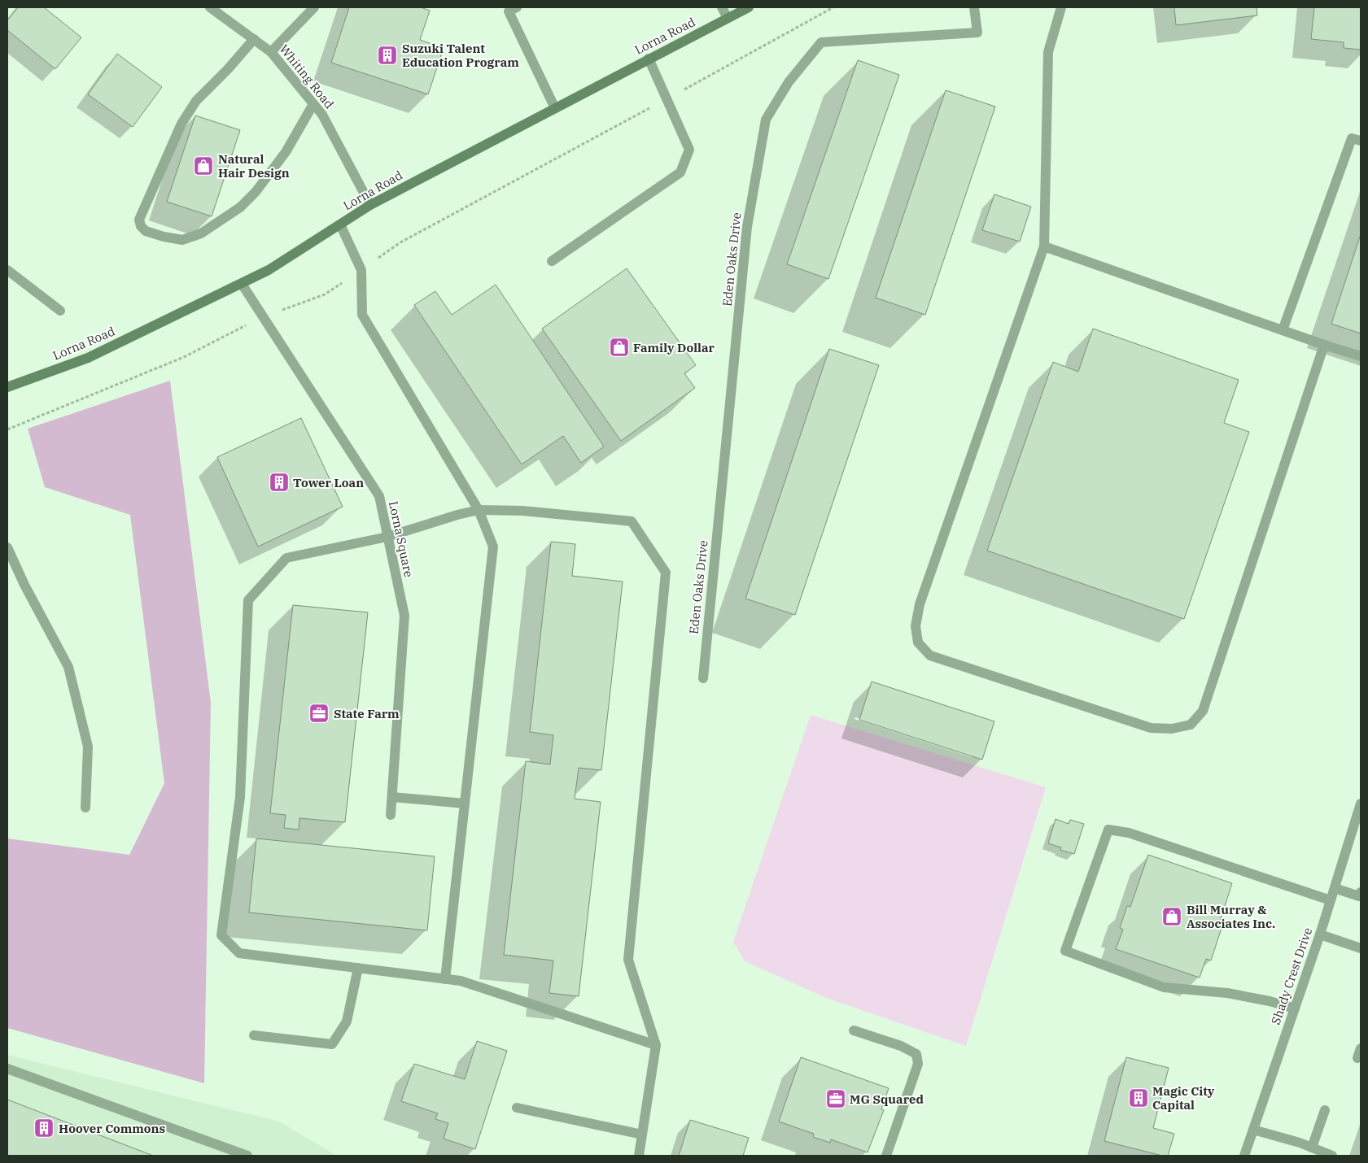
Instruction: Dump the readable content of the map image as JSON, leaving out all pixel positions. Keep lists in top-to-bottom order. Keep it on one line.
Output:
{"streets":{"street":["Lorna Road","Whiting Road","Eden Oaks Drive","Lorna Square","Shady Crest Drive"]},"crossings":[["Lorna Road","Whiting Road"],["Lorna Road","Lorna Square"]],"places":{"building":["Suzuki Talent Education Program","Tower Loan","Magic City Capital","Hoover Commons"],"shop":["Natural Hair Design","Family Dollar","Bill Murray & Associates Inc."],"office":["State Farm","MG Squared"]}}
